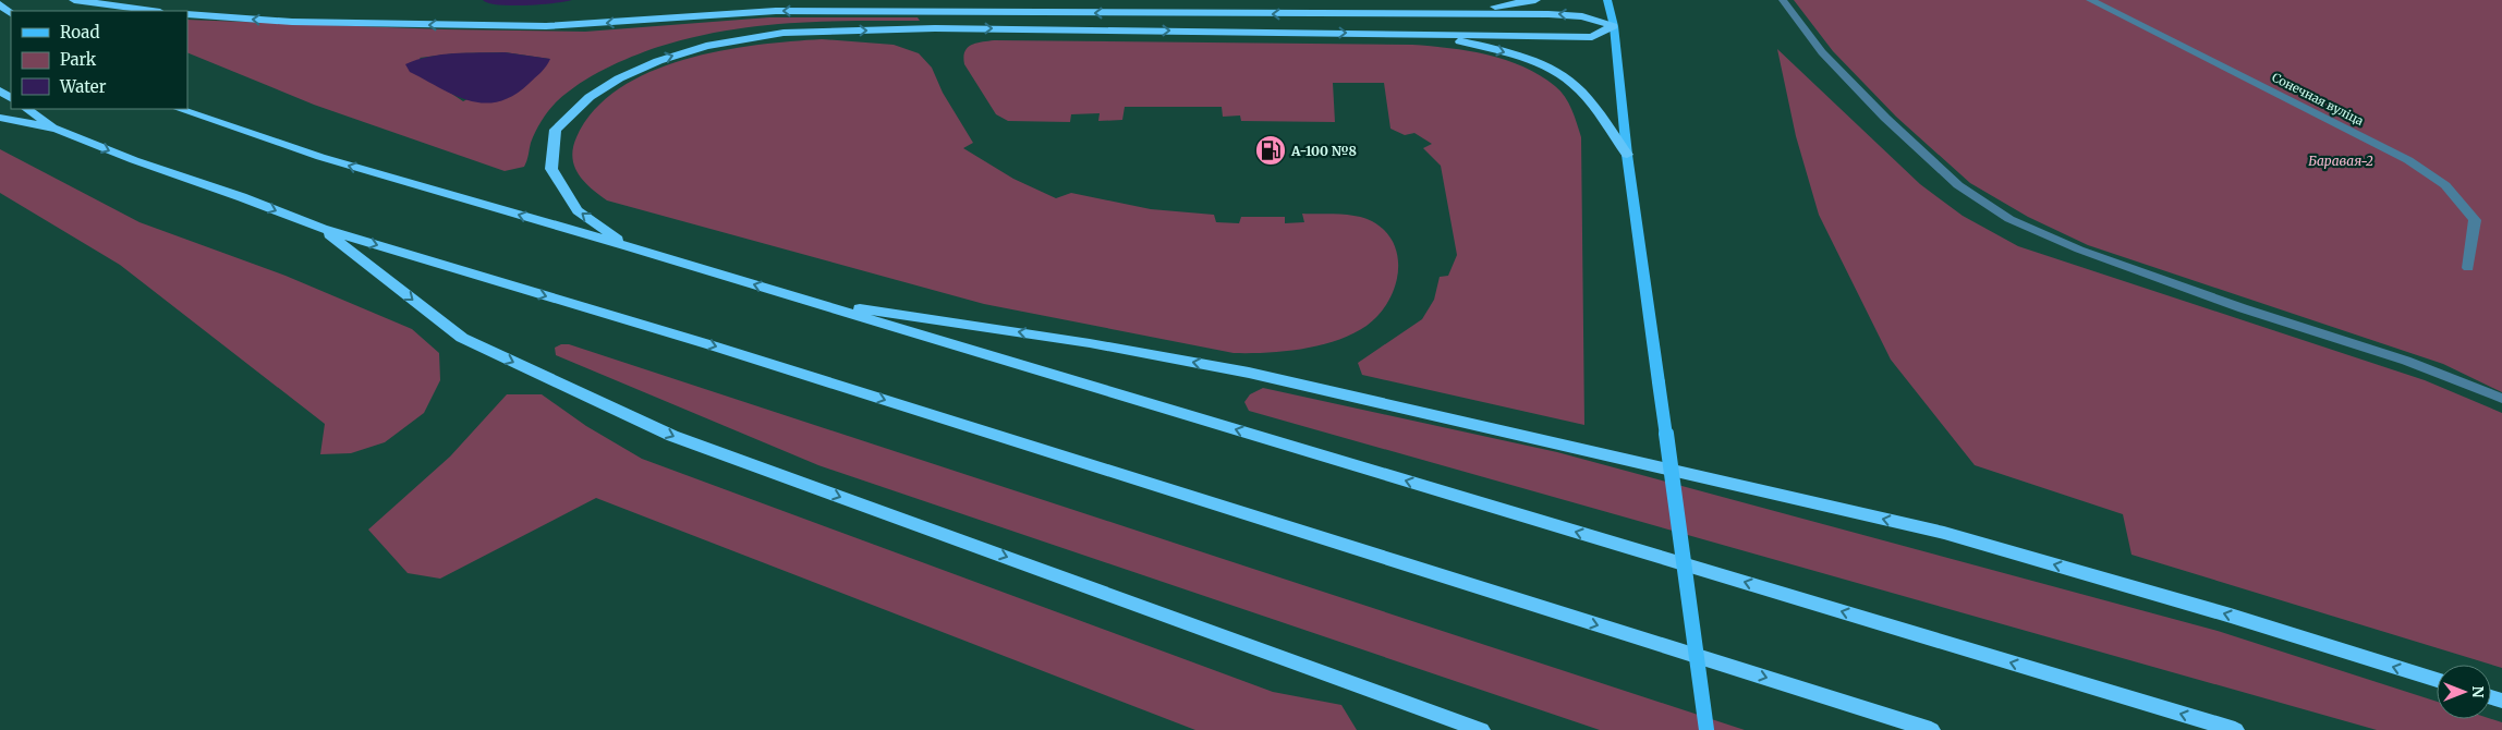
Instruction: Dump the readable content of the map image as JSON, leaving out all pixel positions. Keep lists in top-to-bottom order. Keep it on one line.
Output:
{"streets":{"street":["Сонечная вуліца"]},"parks":["Баравая-2"],"places":{"fuel station":["А-100 №8"]},"legend":["Road","Park","Water"],"north":"right"}
